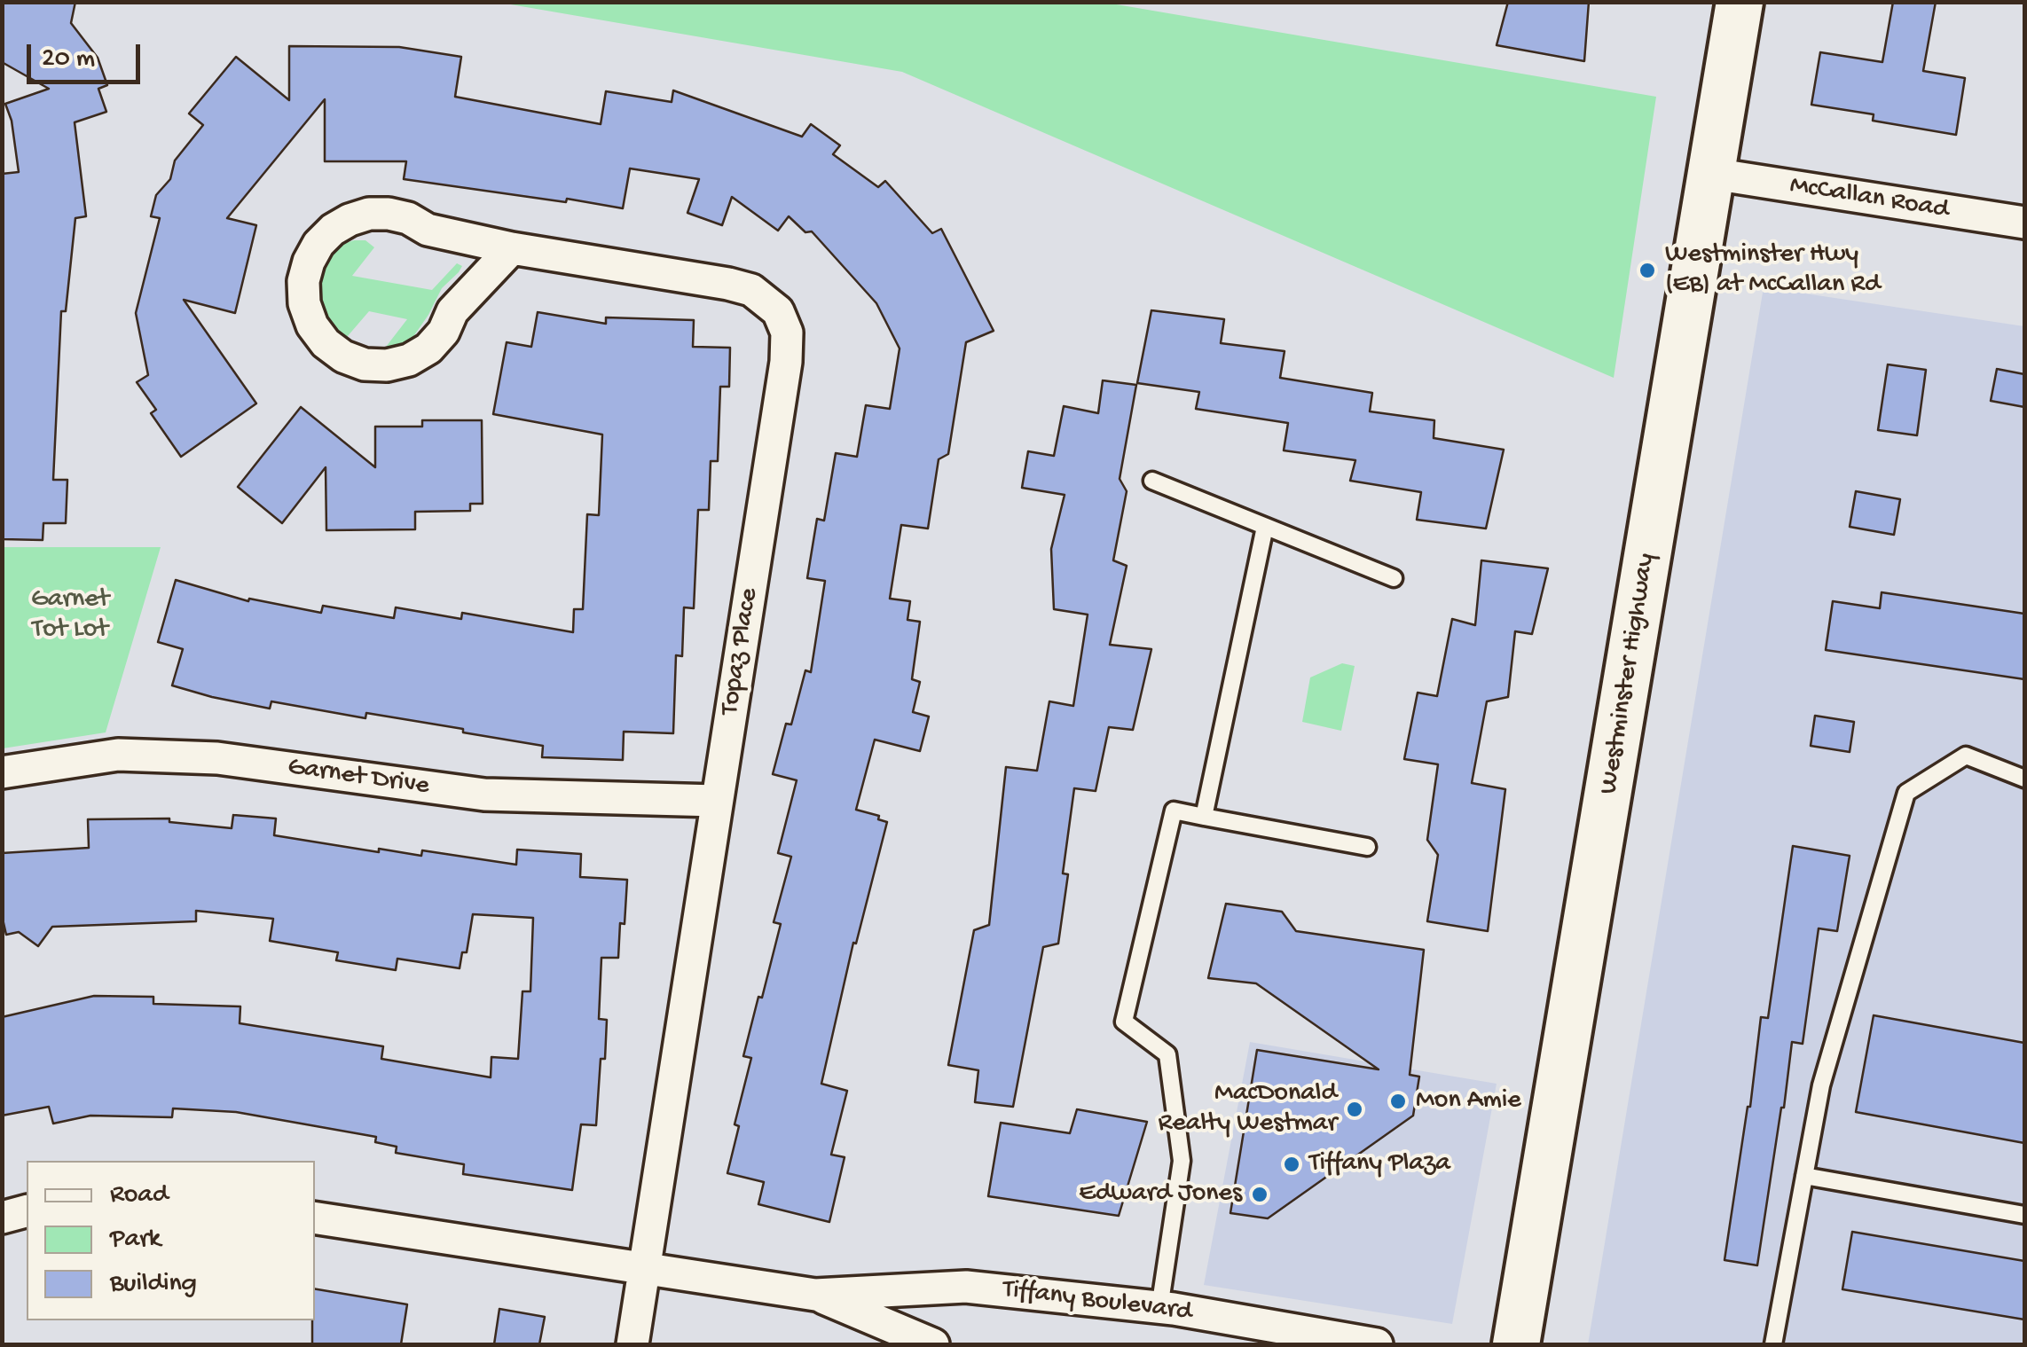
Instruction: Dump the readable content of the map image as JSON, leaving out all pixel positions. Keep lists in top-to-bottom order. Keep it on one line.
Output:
{"streets":{"main road":["Westminster Highway"],"street":["McCallan Road","Topaz Place","Garnet Drive","Tiffany Boulevard"]},"crossings":[["McCallan Road","Westminster Highway"],["Topaz Place","Garnet Drive"],["Topaz Place","Tiffany Boulevard"]],"parks":["Garnet Tot Lot"],"places":["Westminster Hwy (EB) at McCallan Rd","Mon Amie","MacDonald Realty Westmar","Tiffany Plaza","Edward Jones"],"legend":["Road","Park","Building"],"scale_bar":"20 m"}
